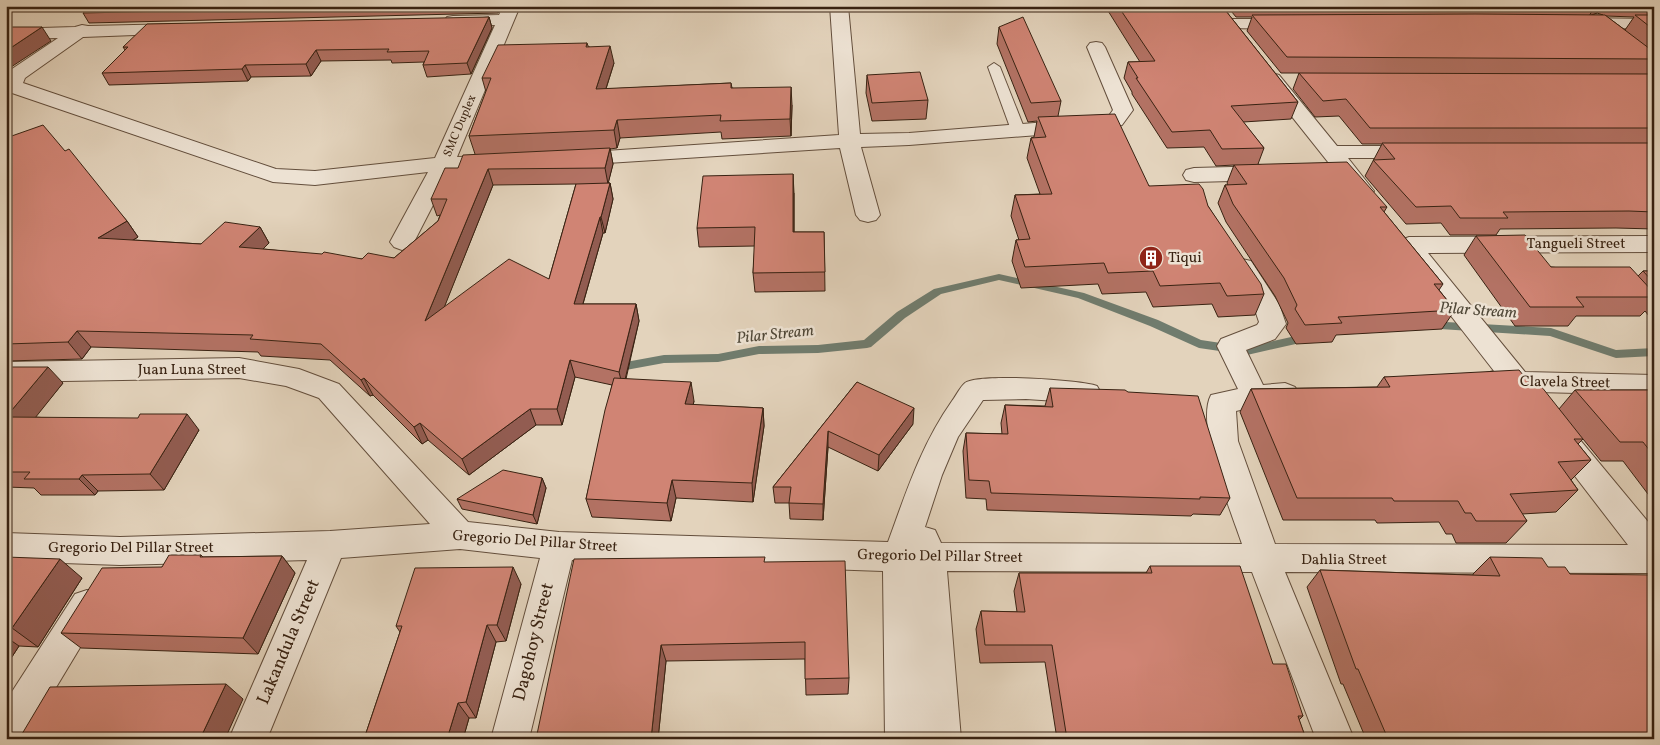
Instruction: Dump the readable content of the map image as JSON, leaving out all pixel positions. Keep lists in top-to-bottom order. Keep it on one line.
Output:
{"streets":{"street":["SMC Duplex","Tangueli Street","Juan Luna Street","Clavela Street","Gregorio Del Pillar Street","Dahlia Street","Lakandula Street","Dagohoy Street"]},"crossings":[["Tangueli Street","Clavela Street"],["Juan Luna Street","Gregorio Del Pillar Street"],["Gregorio Del Pillar Street","Dahlia Street"],["Gregorio Del Pillar Street","Lakandula Street"],["Gregorio Del Pillar Street","Dagohoy Street"]],"water":["Pilar Stream"],"places":{"building":["Tiqui"]}}
